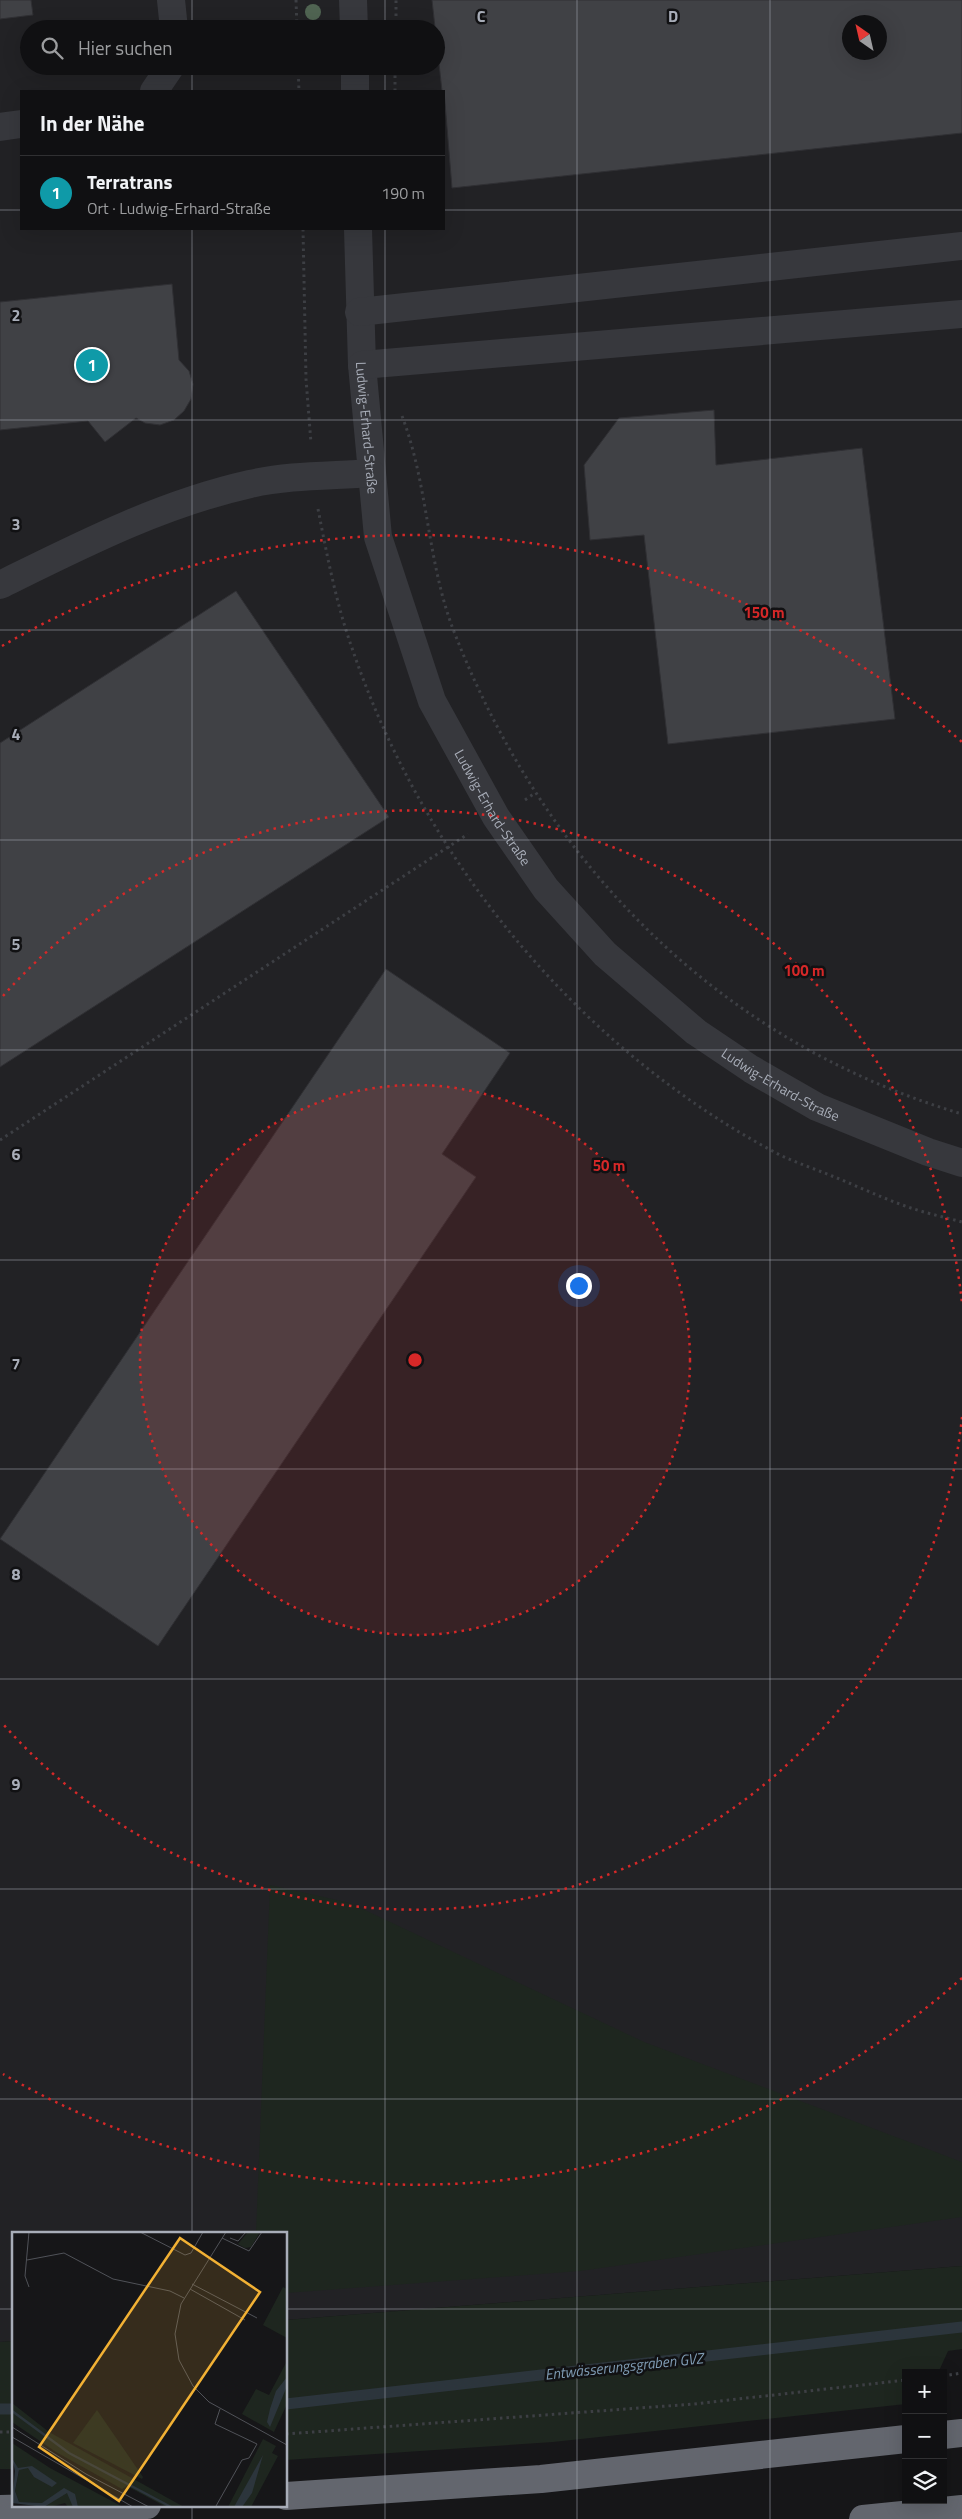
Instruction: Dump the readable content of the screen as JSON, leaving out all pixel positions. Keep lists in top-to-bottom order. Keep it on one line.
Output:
{"streets":{"street":["Ludwig-Erhard-Straße"]},"water":["Entwässerungsgraben GVZ"],"north":"top left","page":{"search":"Hier suchen","heading":"In der Nähe","list":[{"mark":"1","name":"Terratrans","note":"Ort · Ludwig-Erhard-Straße","value":"190 m"}],"pins":"1","map_buttons":["+","−"]},"grid":{"columns":["C","D"],"rows":["2","3","4","5","6","7","8","9"]},"rings":["150 m","100 m","50 m"]}
